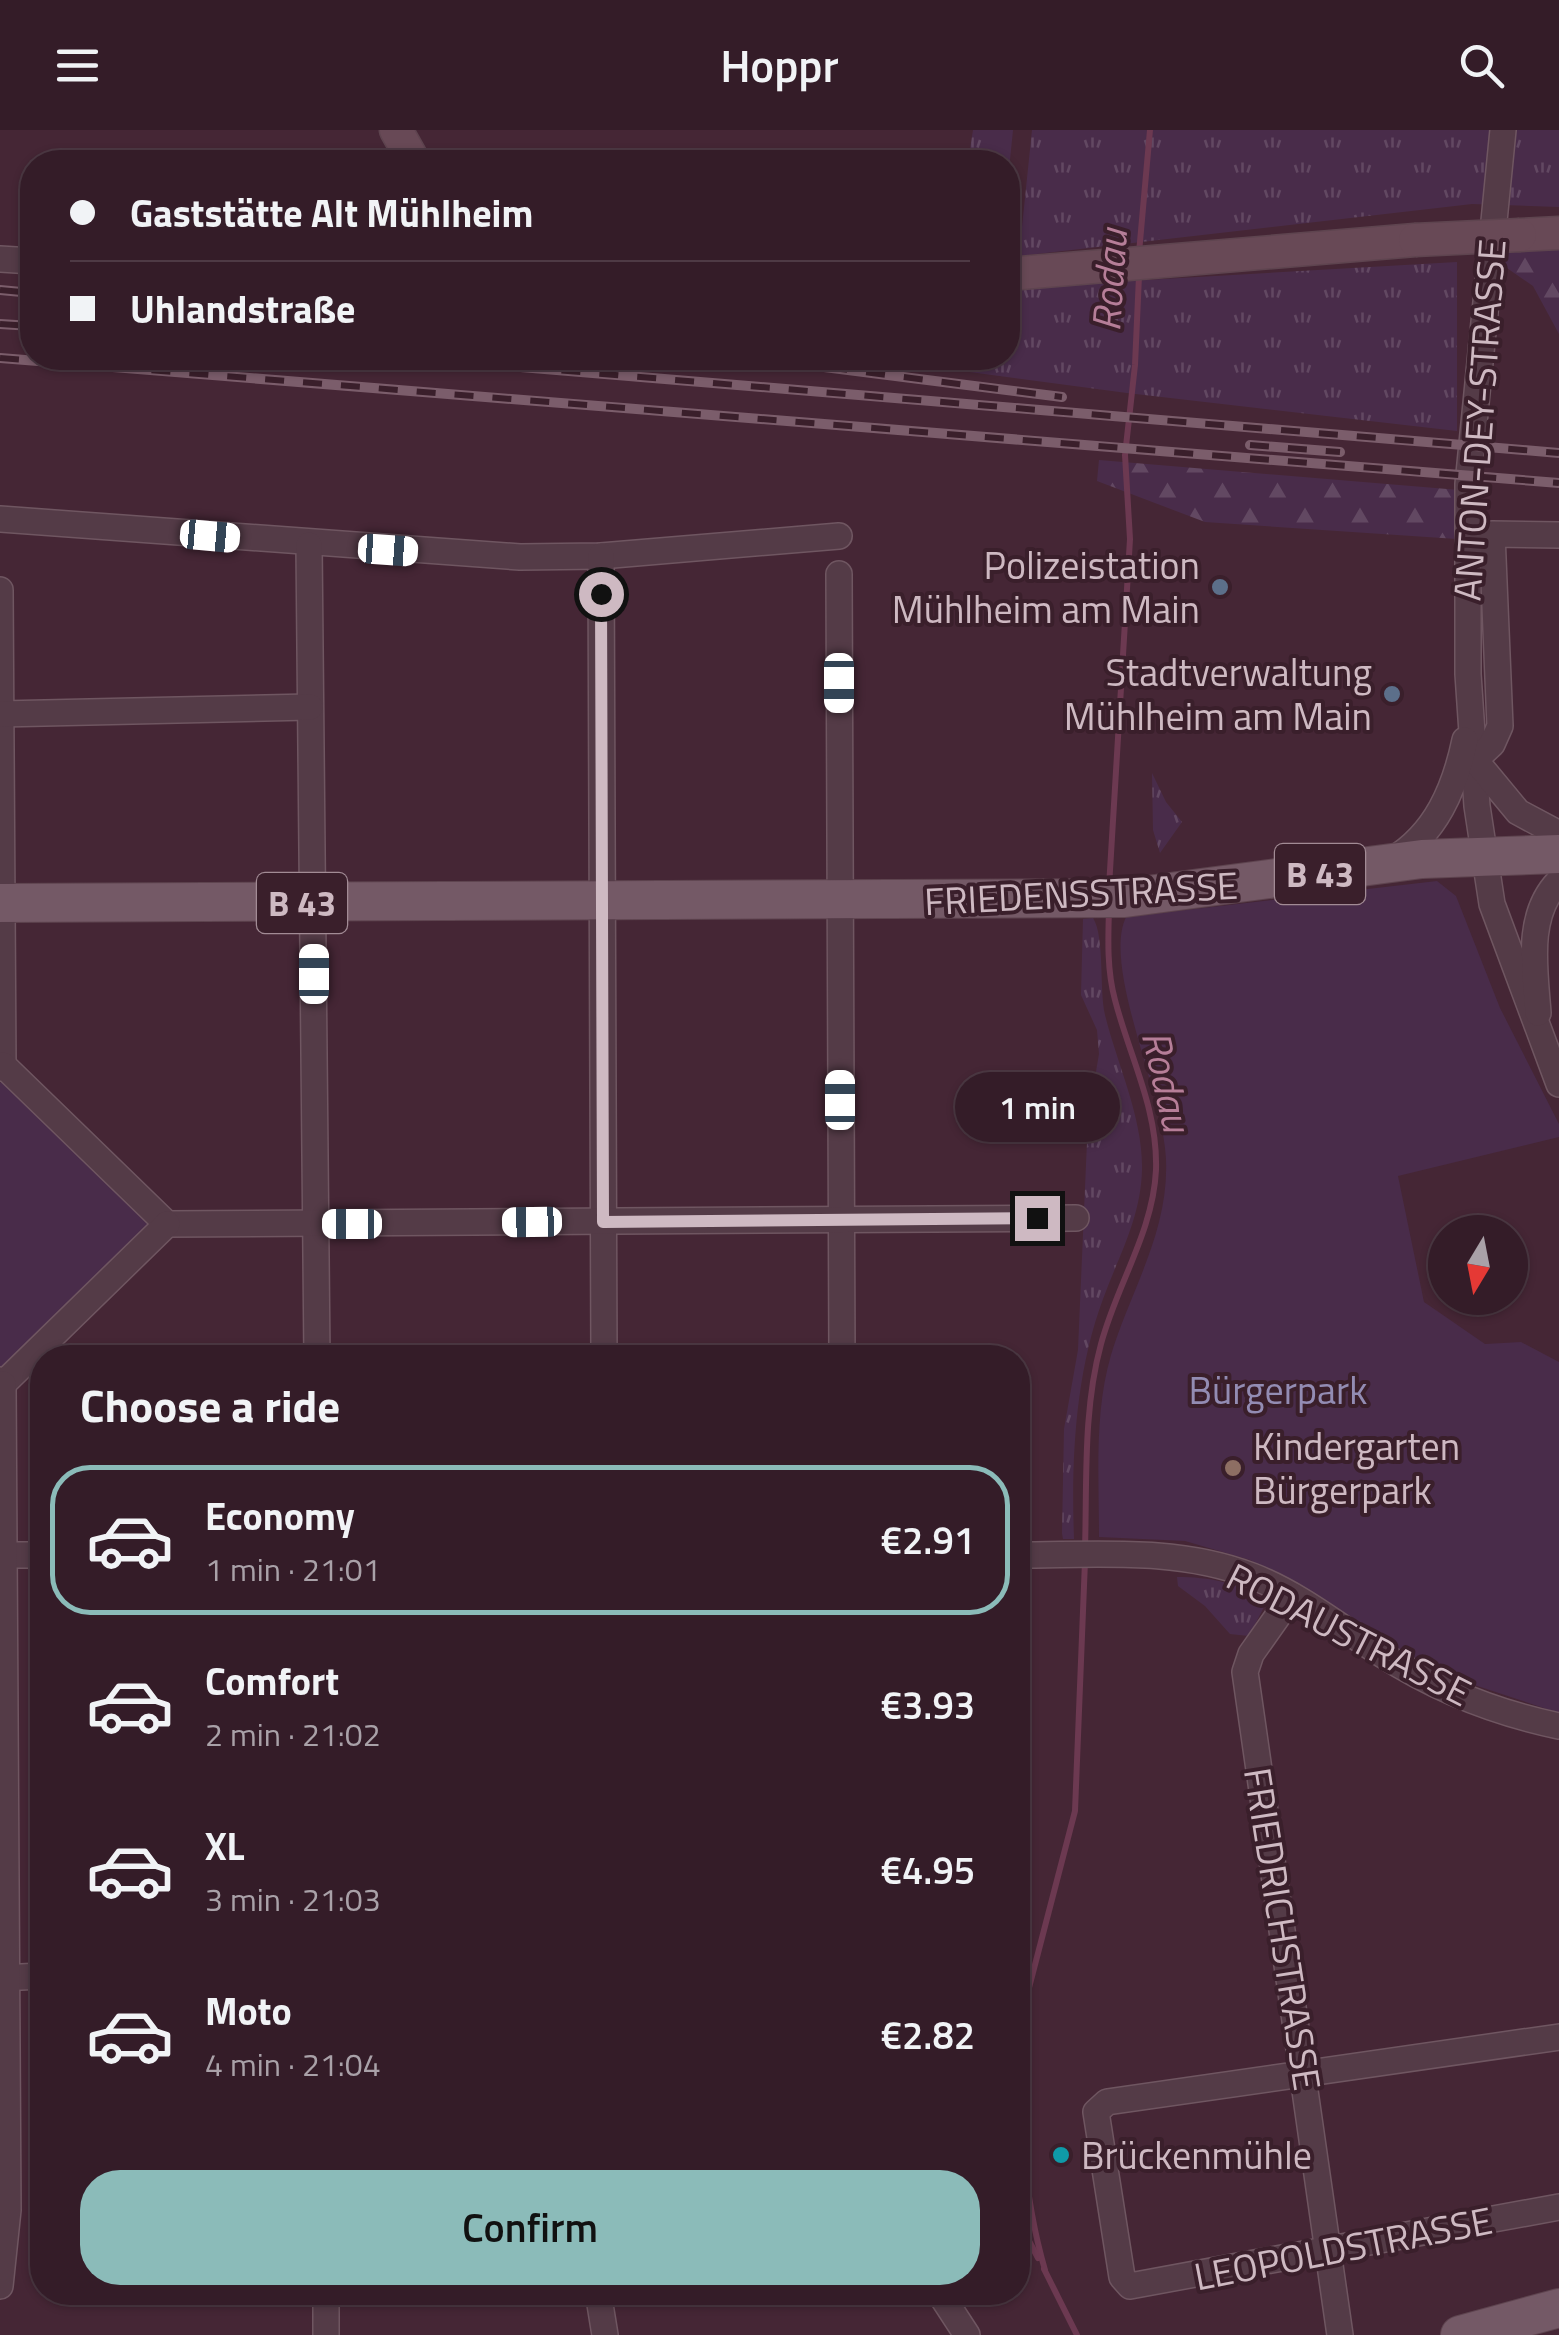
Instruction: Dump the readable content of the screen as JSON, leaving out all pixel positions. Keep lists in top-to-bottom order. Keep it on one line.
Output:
{"streets":{"main road":["B 43","FRIEDENSSTRASSE"],"street":["ANTON-DEY-STRASSE","RODAUSTRASSE","FRIEDRICHSTRASSE","LEOPOLDSTRASSE"]},"crossings":[["ANTON-DEY-STRASSE","FRIEDENSSTRASSE"],["B 43","FRIEDENSSTRASSE"],["RODAUSTRASSE","FRIEDRICHSTRASSE"],["FRIEDRICHSTRASSE","LEOPOLDSTRASSE"]],"water":["Rodau"],"parks":["Bürgerpark"],"places":["Polizeistation Mühlheim am Main","Stadtverwaltung Mühlheim am Main","Kindergarten Bürgerpark","Brückenmühle"],"north":"bottom","page":{"header":"Hoppr","banner":["Gaststätte Alt Mühlheim","Uhlandstraße"],"bubble":"1 min","heading":"Choose a ride","list":[{"name":"Economy","note":"1 min · 21:01","value":"€2.91"},{"name":"Comfort","note":"2 min · 21:02","value":"€3.93"},{"name":"XL","note":"3 min · 21:03","value":"€4.95"},{"name":"Moto","note":"4 min · 21:04","value":"€2.82"}],"buttons":"Confirm"}}
